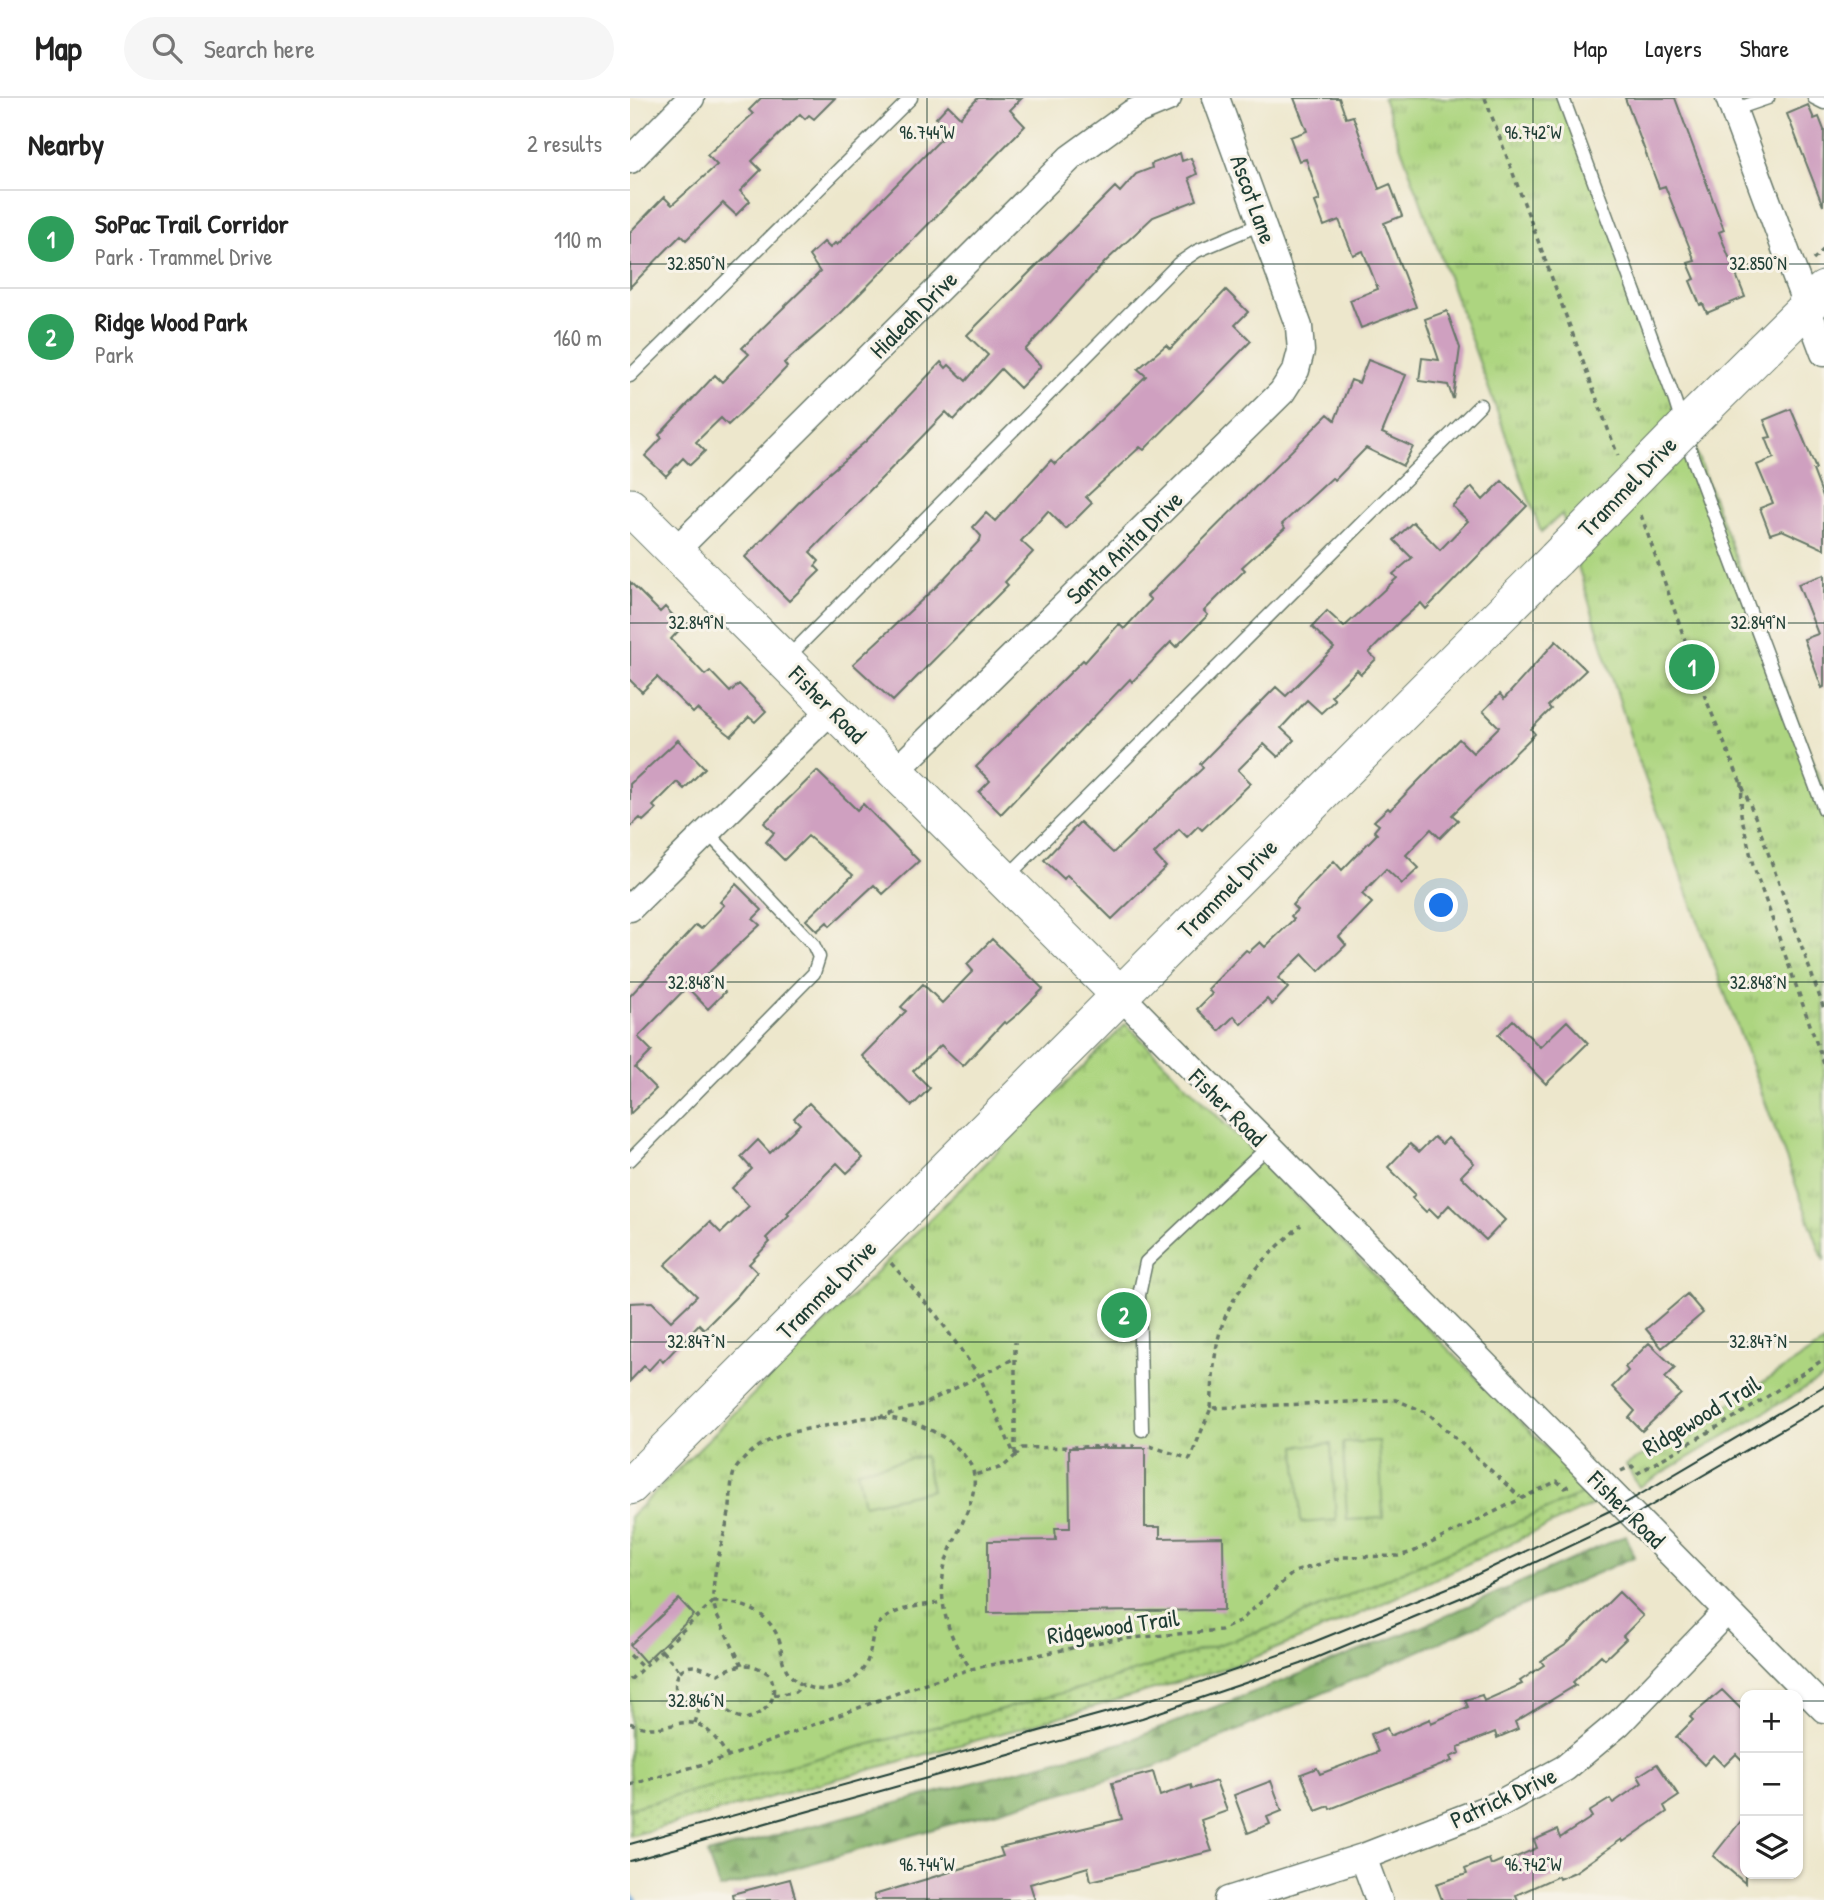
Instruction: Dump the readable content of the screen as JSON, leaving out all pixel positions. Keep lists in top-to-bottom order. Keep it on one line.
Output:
{"streets":{"street":["Ascot Lane","Hialeah Drive","Trammel Drive","Santa Anita Drive","Fisher Road","Patrick Drive"],"path":["Ridgewood Trail"]},"crossings":[["Ascot Lane","Santa Anita Drive"],["Hialeah Drive","Fisher Road"],["Trammel Drive","Fisher Road"],["Santa Anita Drive","Fisher Road"],["Fisher Road","Patrick Drive"]],"page":{"header":"Map","search":"Search here","nav":["Map","Layers","Share"],"heading":["Nearby","2 results"],"list":[{"mark":"1","name":"SoPac Trail Corridor","note":"Park · Trammel Drive","value":"110 m"},{"mark":"2","name":"Ridge Wood Park","note":"Park","value":"160 m"}],"pins":["1","2"],"map_buttons":["+","−"]},"coordinates":["96.744°W","96.742°W","32.850°N","32.849°N","32.848°N","32.847°N","32.846°N"]}
